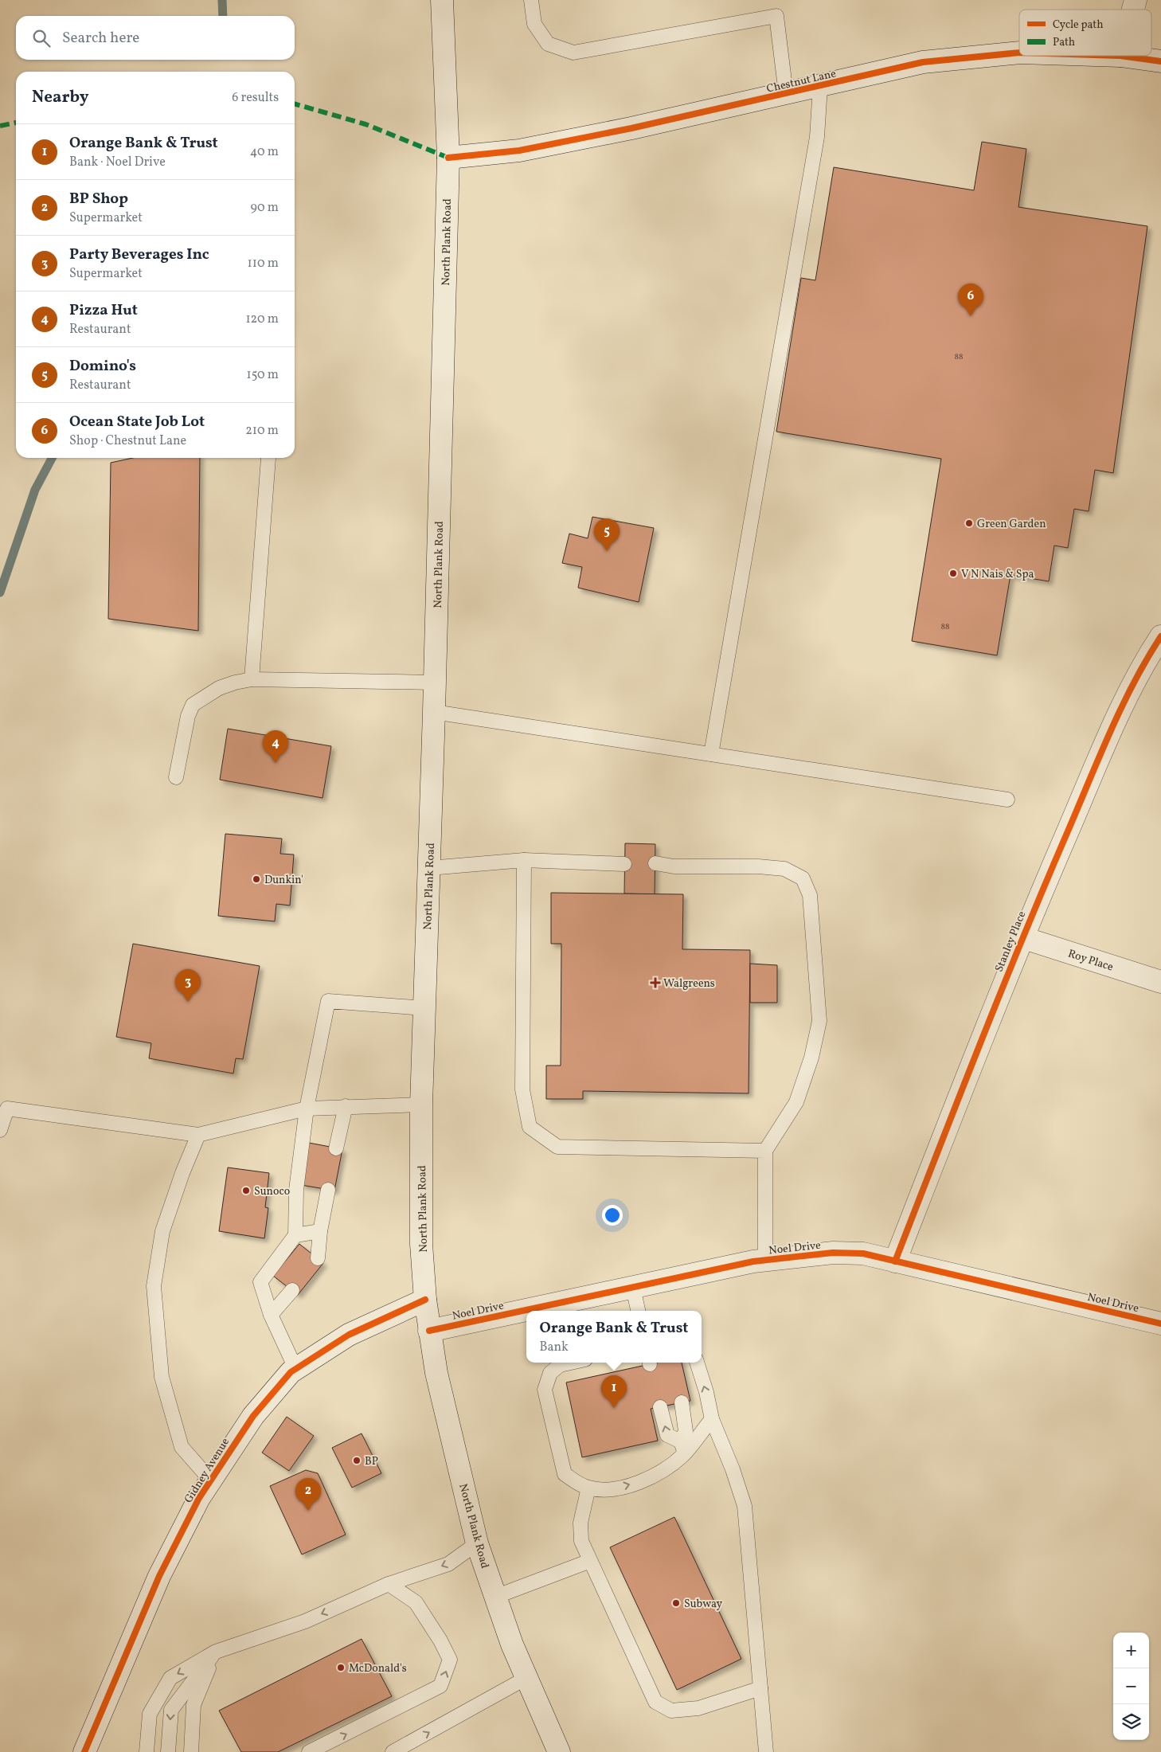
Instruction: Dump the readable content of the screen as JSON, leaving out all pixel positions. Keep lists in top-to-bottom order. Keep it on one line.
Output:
{"streets":{"street":["Chestnut Lane","North Plank Road","Stanley Place","Roy Place","Noel Drive","Gidney Avenue"]},"crossings":[["Chestnut Lane","North Plank Road"],["North Plank Road","Noel Drive"],["North Plank Road","Gidney Avenue"],["Stanley Place","Roy Place"],["Stanley Place","Noel Drive"]],"places":{"other":["Green Garden","V N Nais & Spa","Dunkin'","Sunoco","BP","Subway","McDonald's"],"health":["Walgreens"]},"house_numbers":["88","88"],"legend":["Cycle path","Path"],"page":{"search":"Search here","heading":["Nearby","6 results"],"list":[{"mark":"1","name":"Orange Bank & Trust","note":"Bank · Noel Drive","value":"40 m"},{"mark":"2","name":"BP Shop","note":"Supermarket","value":"90 m"},{"mark":"3","name":"Party Beverages Inc","note":"Supermarket","value":"110 m"},{"mark":"4","name":"Pizza Hut","note":"Restaurant","value":"120 m"},{"mark":"5","name":"Domino's","note":"Restaurant","value":"150 m"},{"mark":"6","name":"Ocean State Job Lot","note":"Shop · Chestnut Lane","value":"210 m"}],"pins":["6","5","4","3","1","2"],"popup":["Orange Bank & Trust","Bank"],"map_buttons":["+","−"]}}
